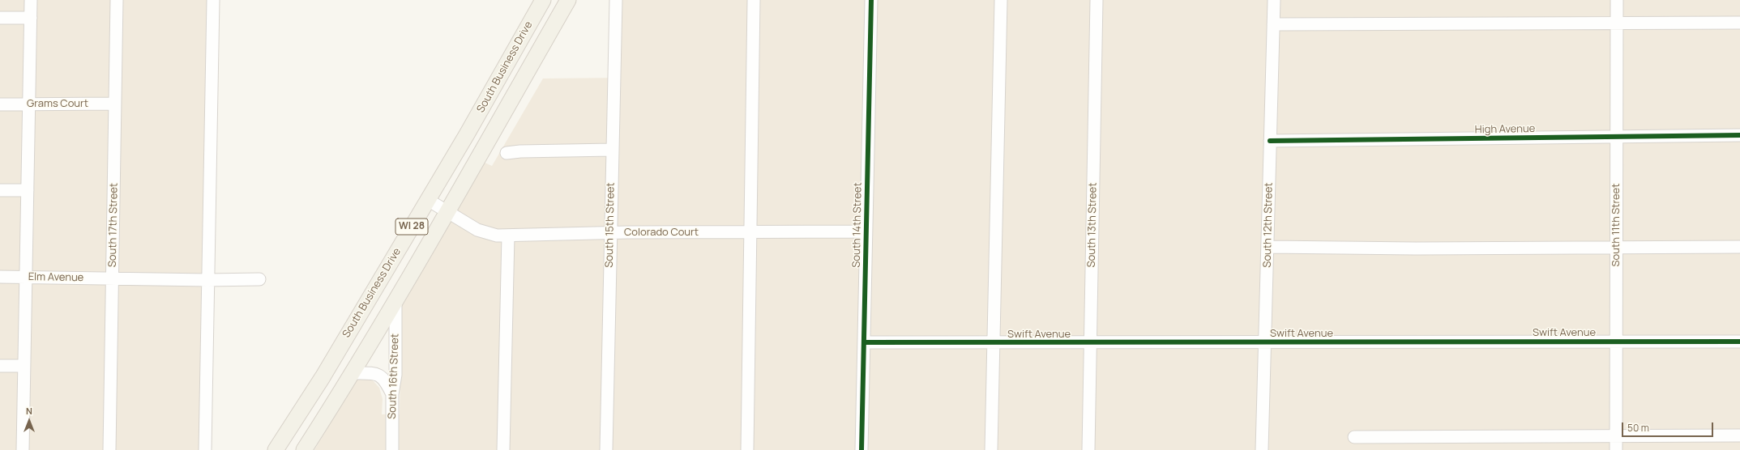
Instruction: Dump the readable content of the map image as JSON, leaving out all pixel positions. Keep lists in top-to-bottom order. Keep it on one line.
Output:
{"streets":{"main road":["South Business Drive","WI 28"],"street":["Grams Court","High Avenue","South 17th Street","South 15th Street","South 14th Street","South 13th Street","South 12th Street","South 11th Street","Colorado Court","Elm Avenue","Swift Avenue","South 16th Street"]},"crossings":[["South Business Drive","Colorado Court"],["South Business Drive","South 16th Street"],["Grams Court","South 17th Street"],["High Avenue","South 12th Street"],["High Avenue","South 11th Street"],["South 17th Street","Elm Avenue"],["South 15th Street","Colorado Court"],["South 14th Street","Colorado Court"],["South 14th Street","Swift Avenue"],["South 13th Street","Swift Avenue"],["South 12th Street","Swift Avenue"],["South 11th Street","Swift Avenue"]],"scale_bar":"50 m","north":"top"}
